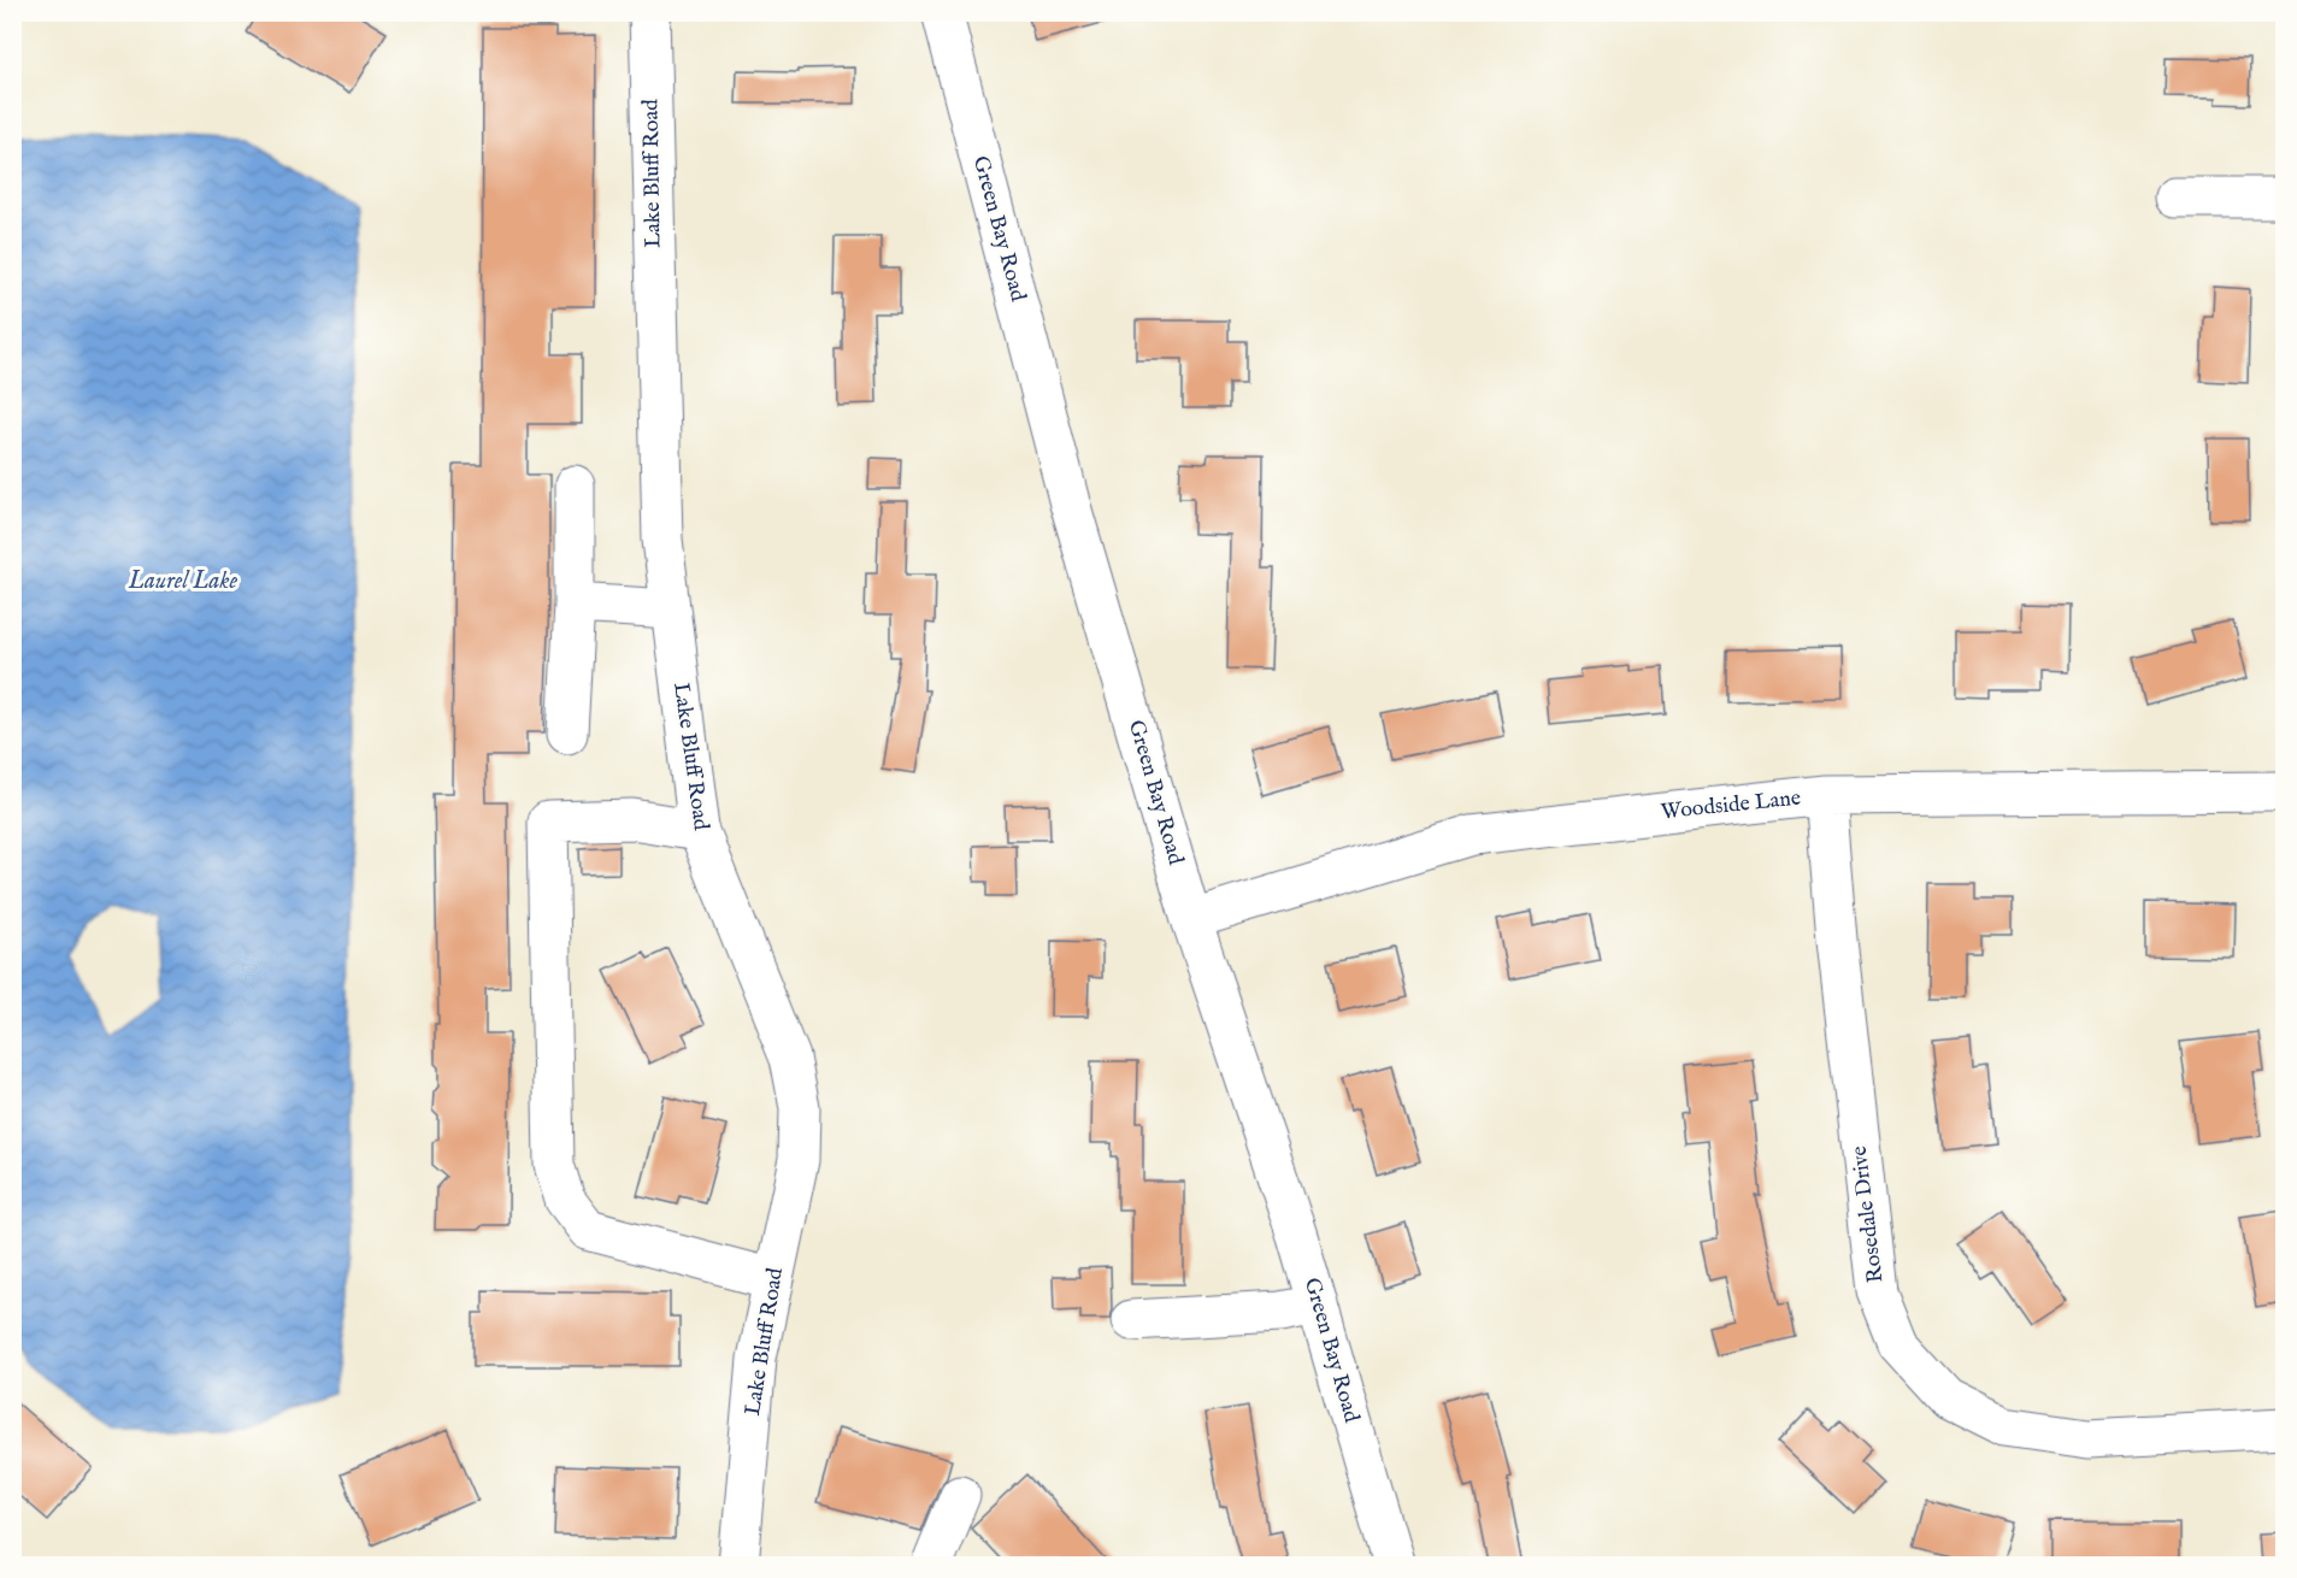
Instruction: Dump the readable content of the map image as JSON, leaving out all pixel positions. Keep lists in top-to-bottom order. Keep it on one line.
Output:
{"streets":{"street":["Lake Bluff Road","Green Bay Road","Woodside Lane","Rosedale Drive"]},"crossings":[["Green Bay Road","Woodside Lane"],["Woodside Lane","Rosedale Drive"]],"water":["Laurel Lake"]}
